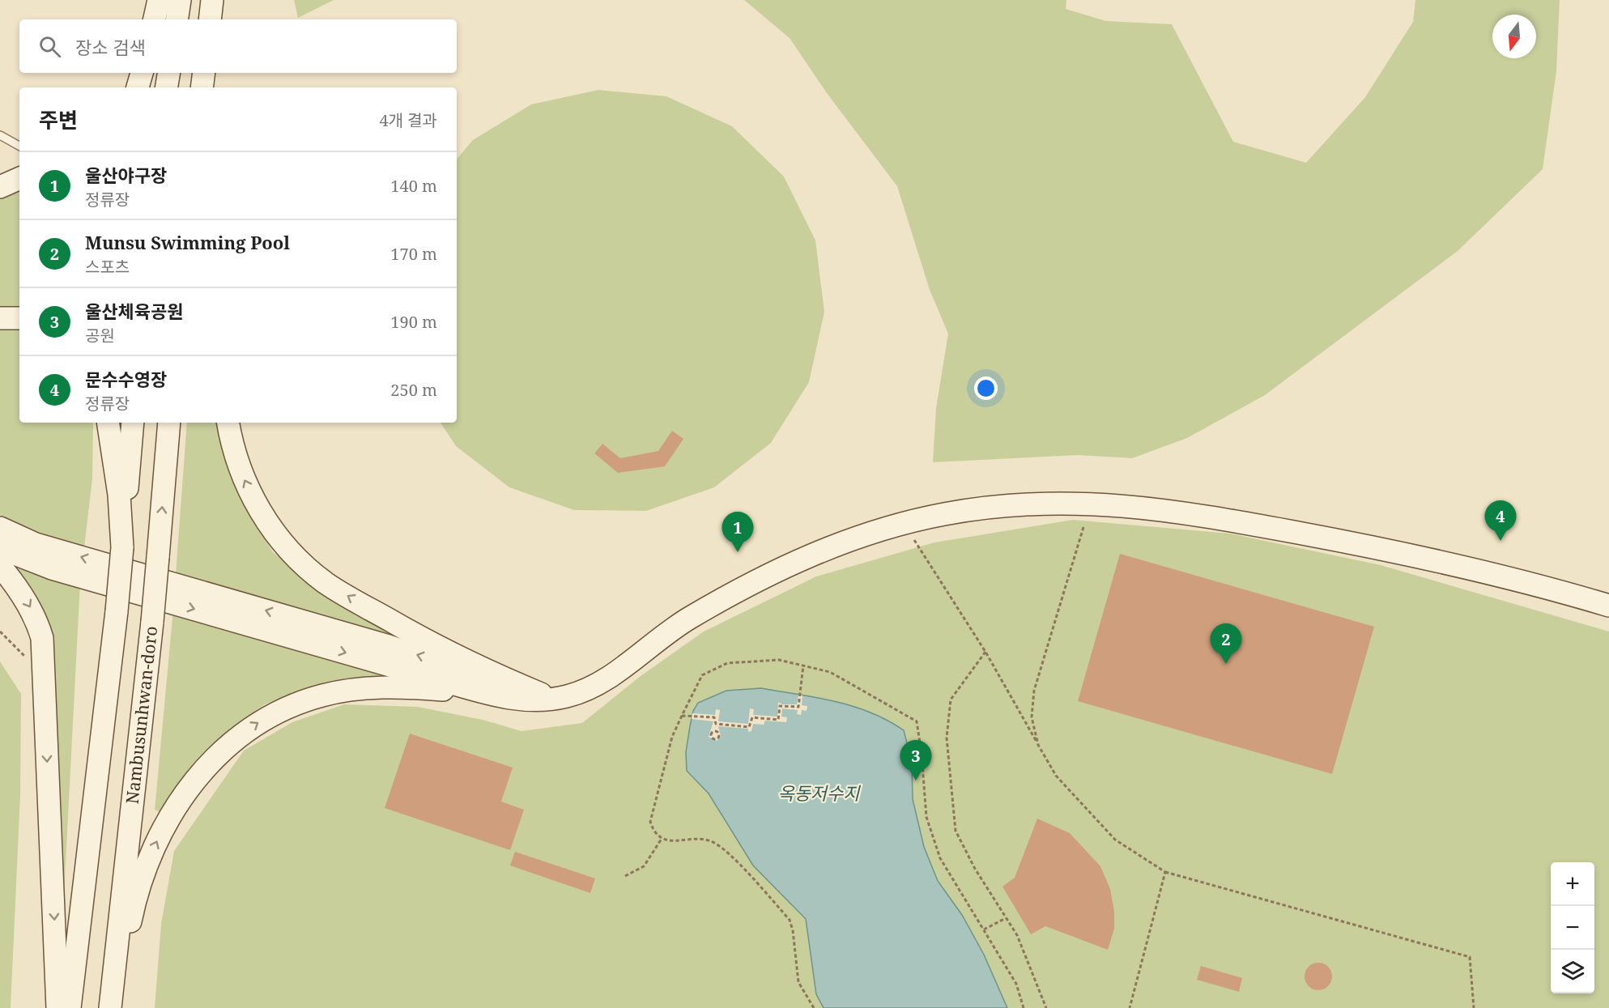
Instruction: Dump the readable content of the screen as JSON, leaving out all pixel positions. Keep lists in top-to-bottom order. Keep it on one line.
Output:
{"streets":{"main road":["Nambusunhwan-doro"]},"water":["옥동저수지"],"north":"bottom","page":{"search":"장소 검색","heading":["주변","4개 결과"],"list":[{"mark":"1","name":"울산야구장","note":"정류장","value":"140 m"},{"mark":"2","name":"Munsu Swimming Pool","note":"스포츠","value":"170 m"},{"mark":"3","name":"울산체육공원","note":"공원","value":"190 m"},{"mark":"4","name":"문수수영장","note":"정류장","value":"250 m"}],"pins":["4","1","2","3"],"map_buttons":["+","−"]}}
